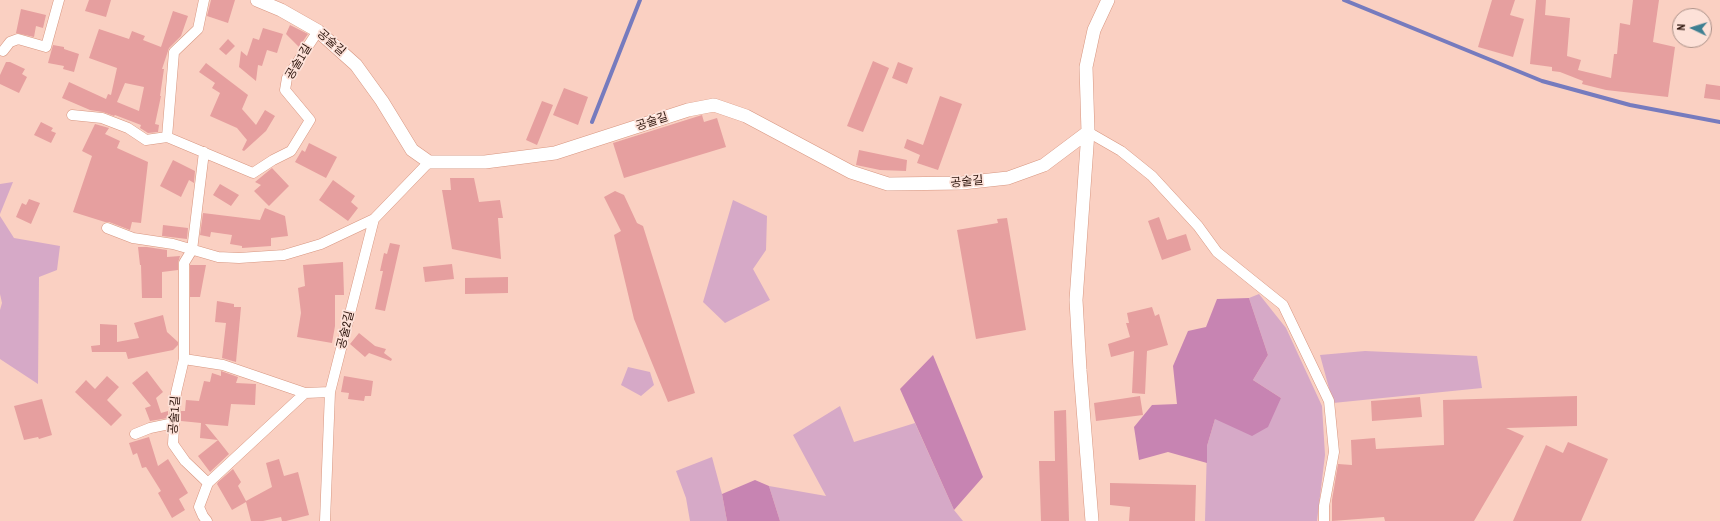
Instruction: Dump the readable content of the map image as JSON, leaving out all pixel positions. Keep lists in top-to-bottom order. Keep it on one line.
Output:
{"streets":{"street":["공술길","공술1길","공술2길"]},"crossings":[["공술길","공술1길"],["공술길","공술2길"]],"north":"left"}
